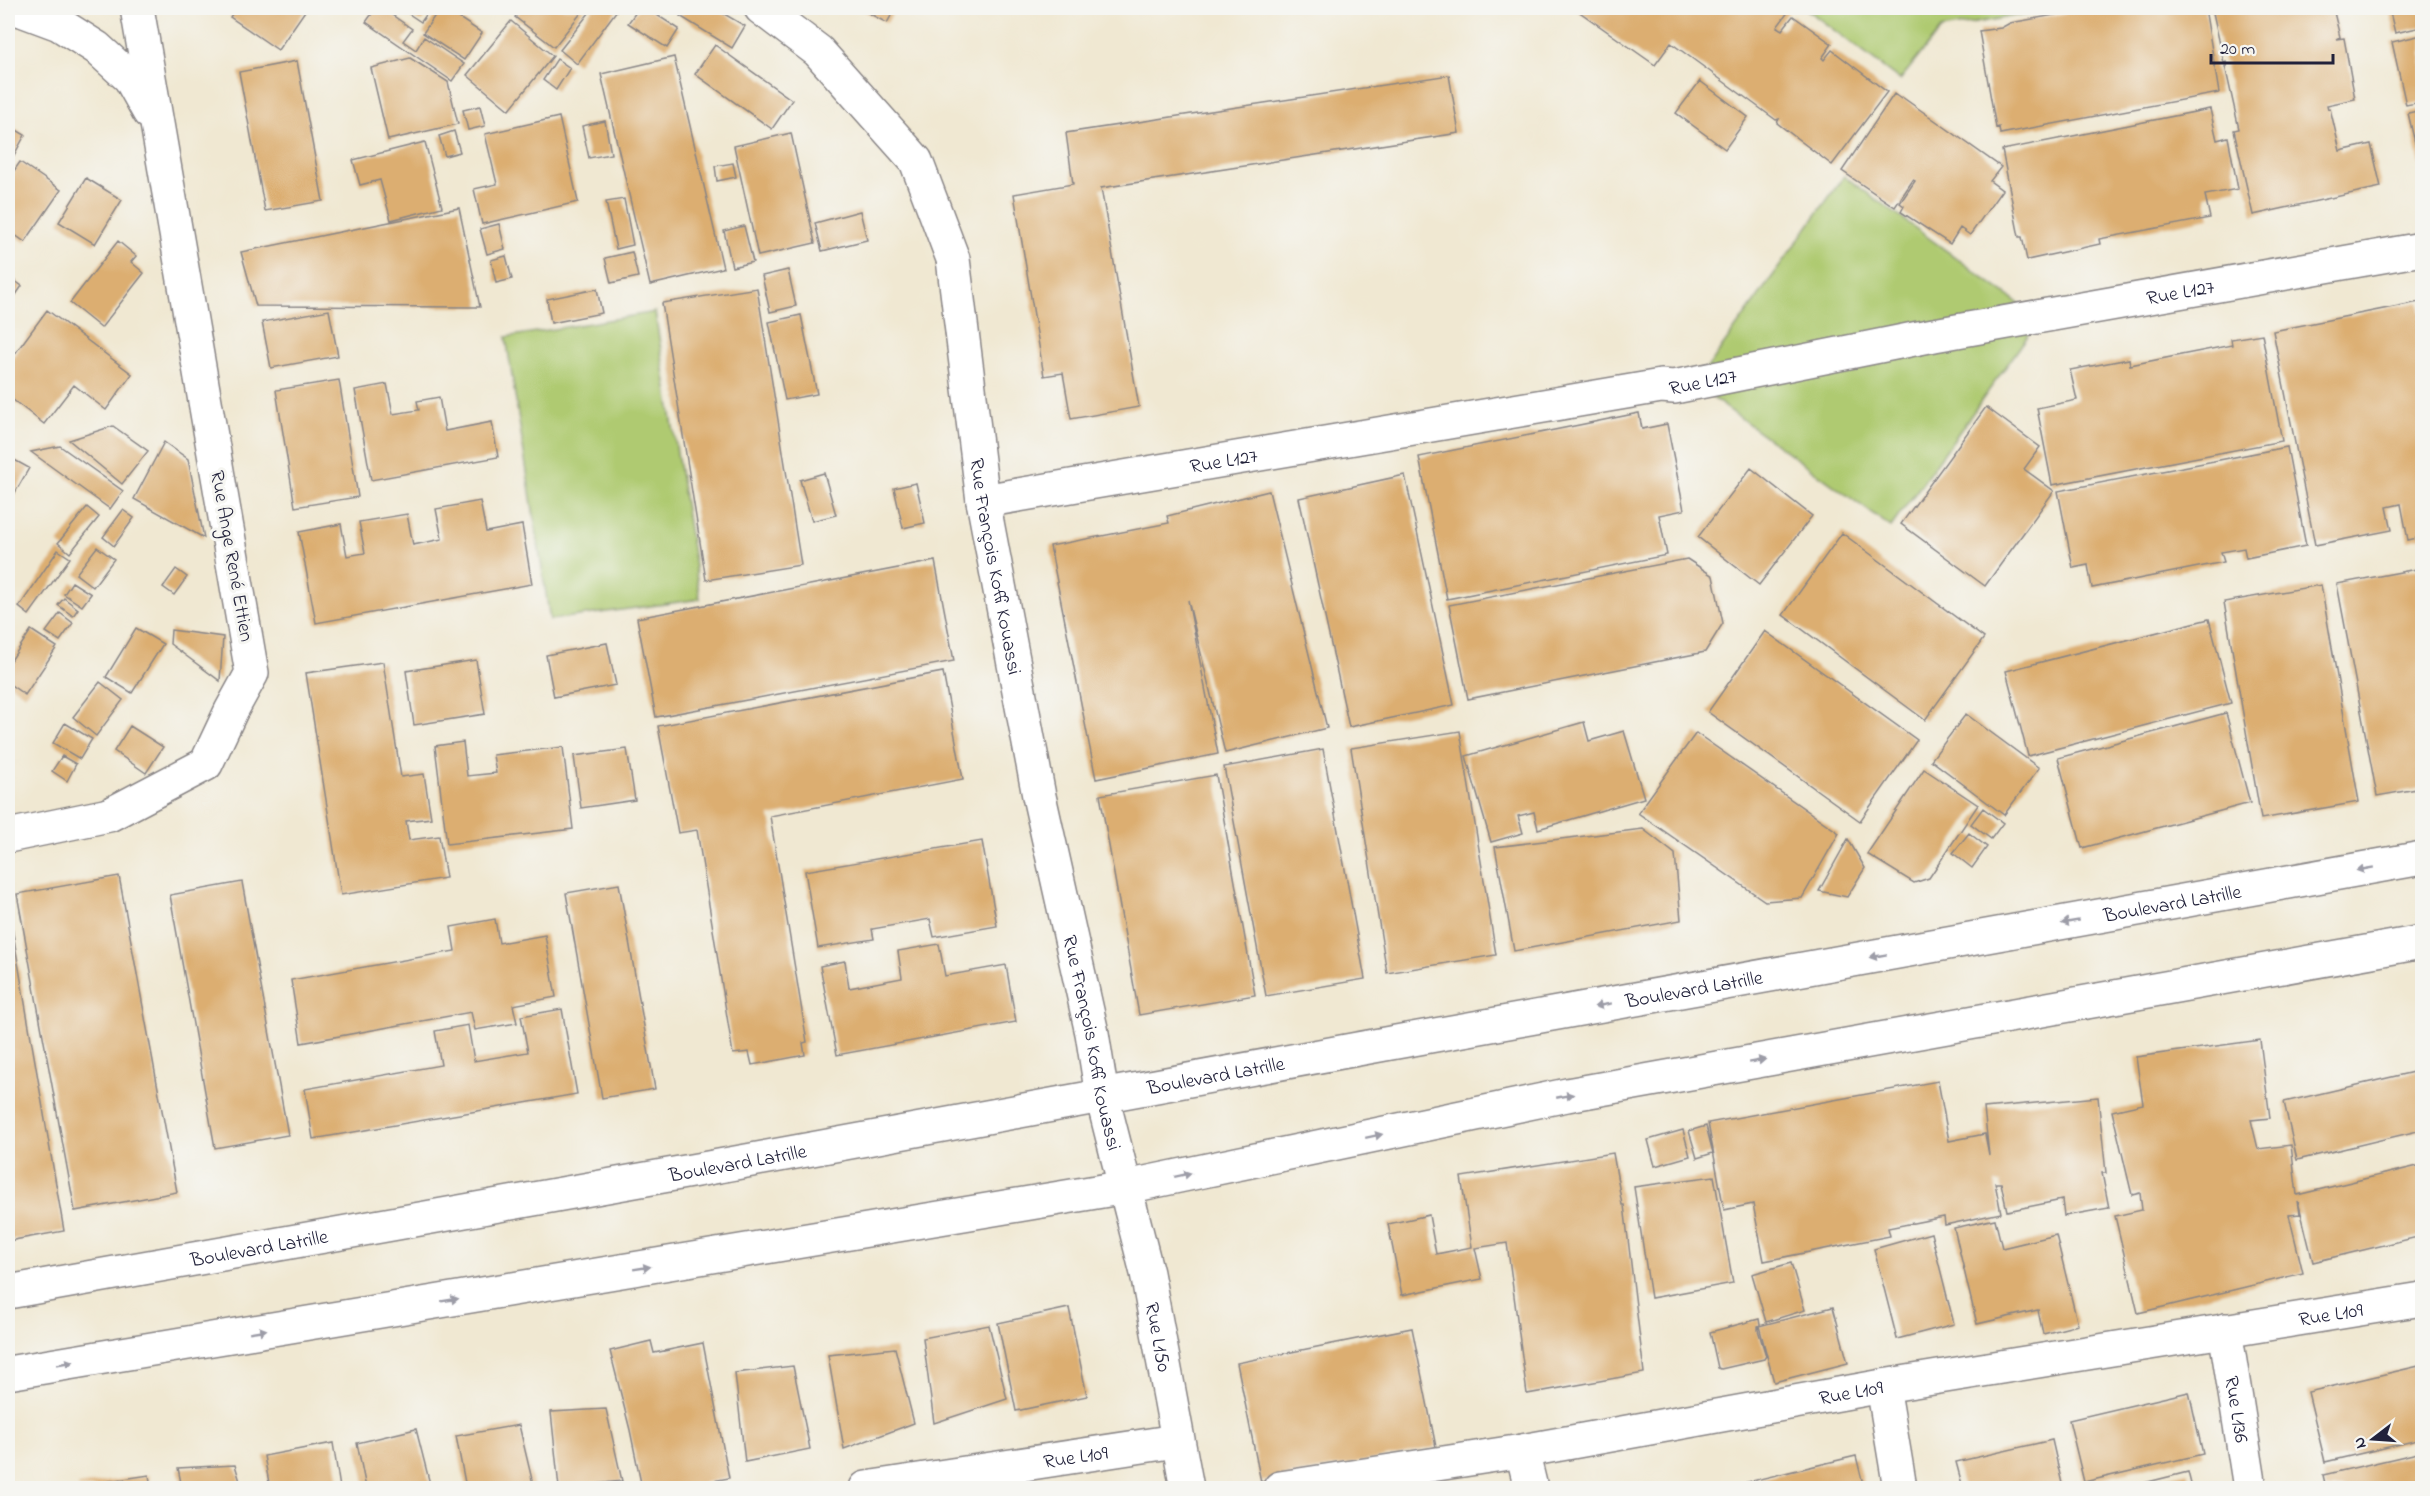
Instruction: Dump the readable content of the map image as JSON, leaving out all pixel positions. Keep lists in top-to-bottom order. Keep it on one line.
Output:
{"streets":{"street":["Rue L127","Rue Ange René Ettien","Rue François Koffi Kouassi","Boulevard Latrille","Rue L109","Rue L150","Rue L136"]},"crossings":[["Rue L127","Rue François Koffi Kouassi"],["Rue François Koffi Kouassi","Boulevard Latrille"],["Rue François Koffi Kouassi","Rue L150"],["Rue L109","Rue L150"],["Rue L109","Rue L136"]],"scale_bar":"20 m","north":"left"}
